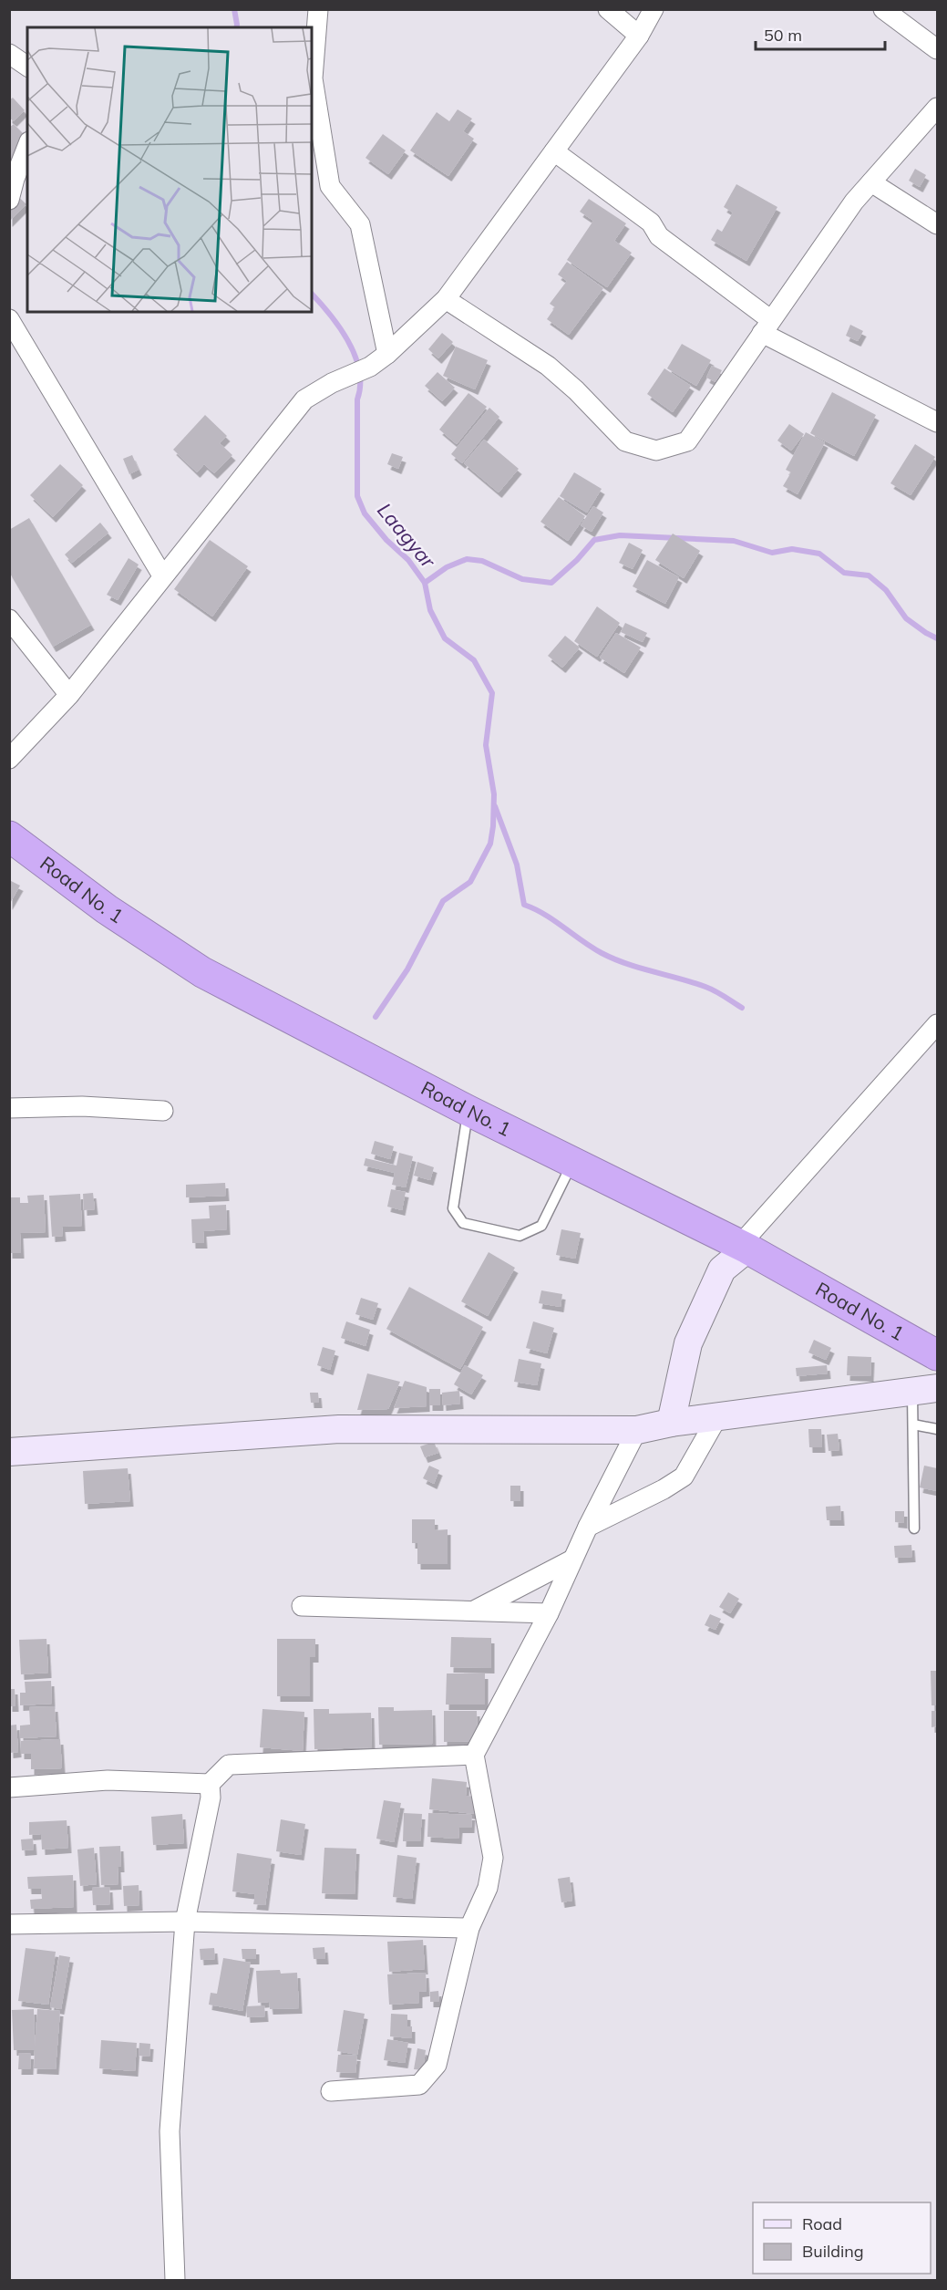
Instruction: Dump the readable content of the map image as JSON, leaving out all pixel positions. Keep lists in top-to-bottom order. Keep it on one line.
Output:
{"streets":{"highway":["Road No. 1"]},"water":["Laagyar"],"legend":["Road","Building"],"scale_bar":"50 m"}
